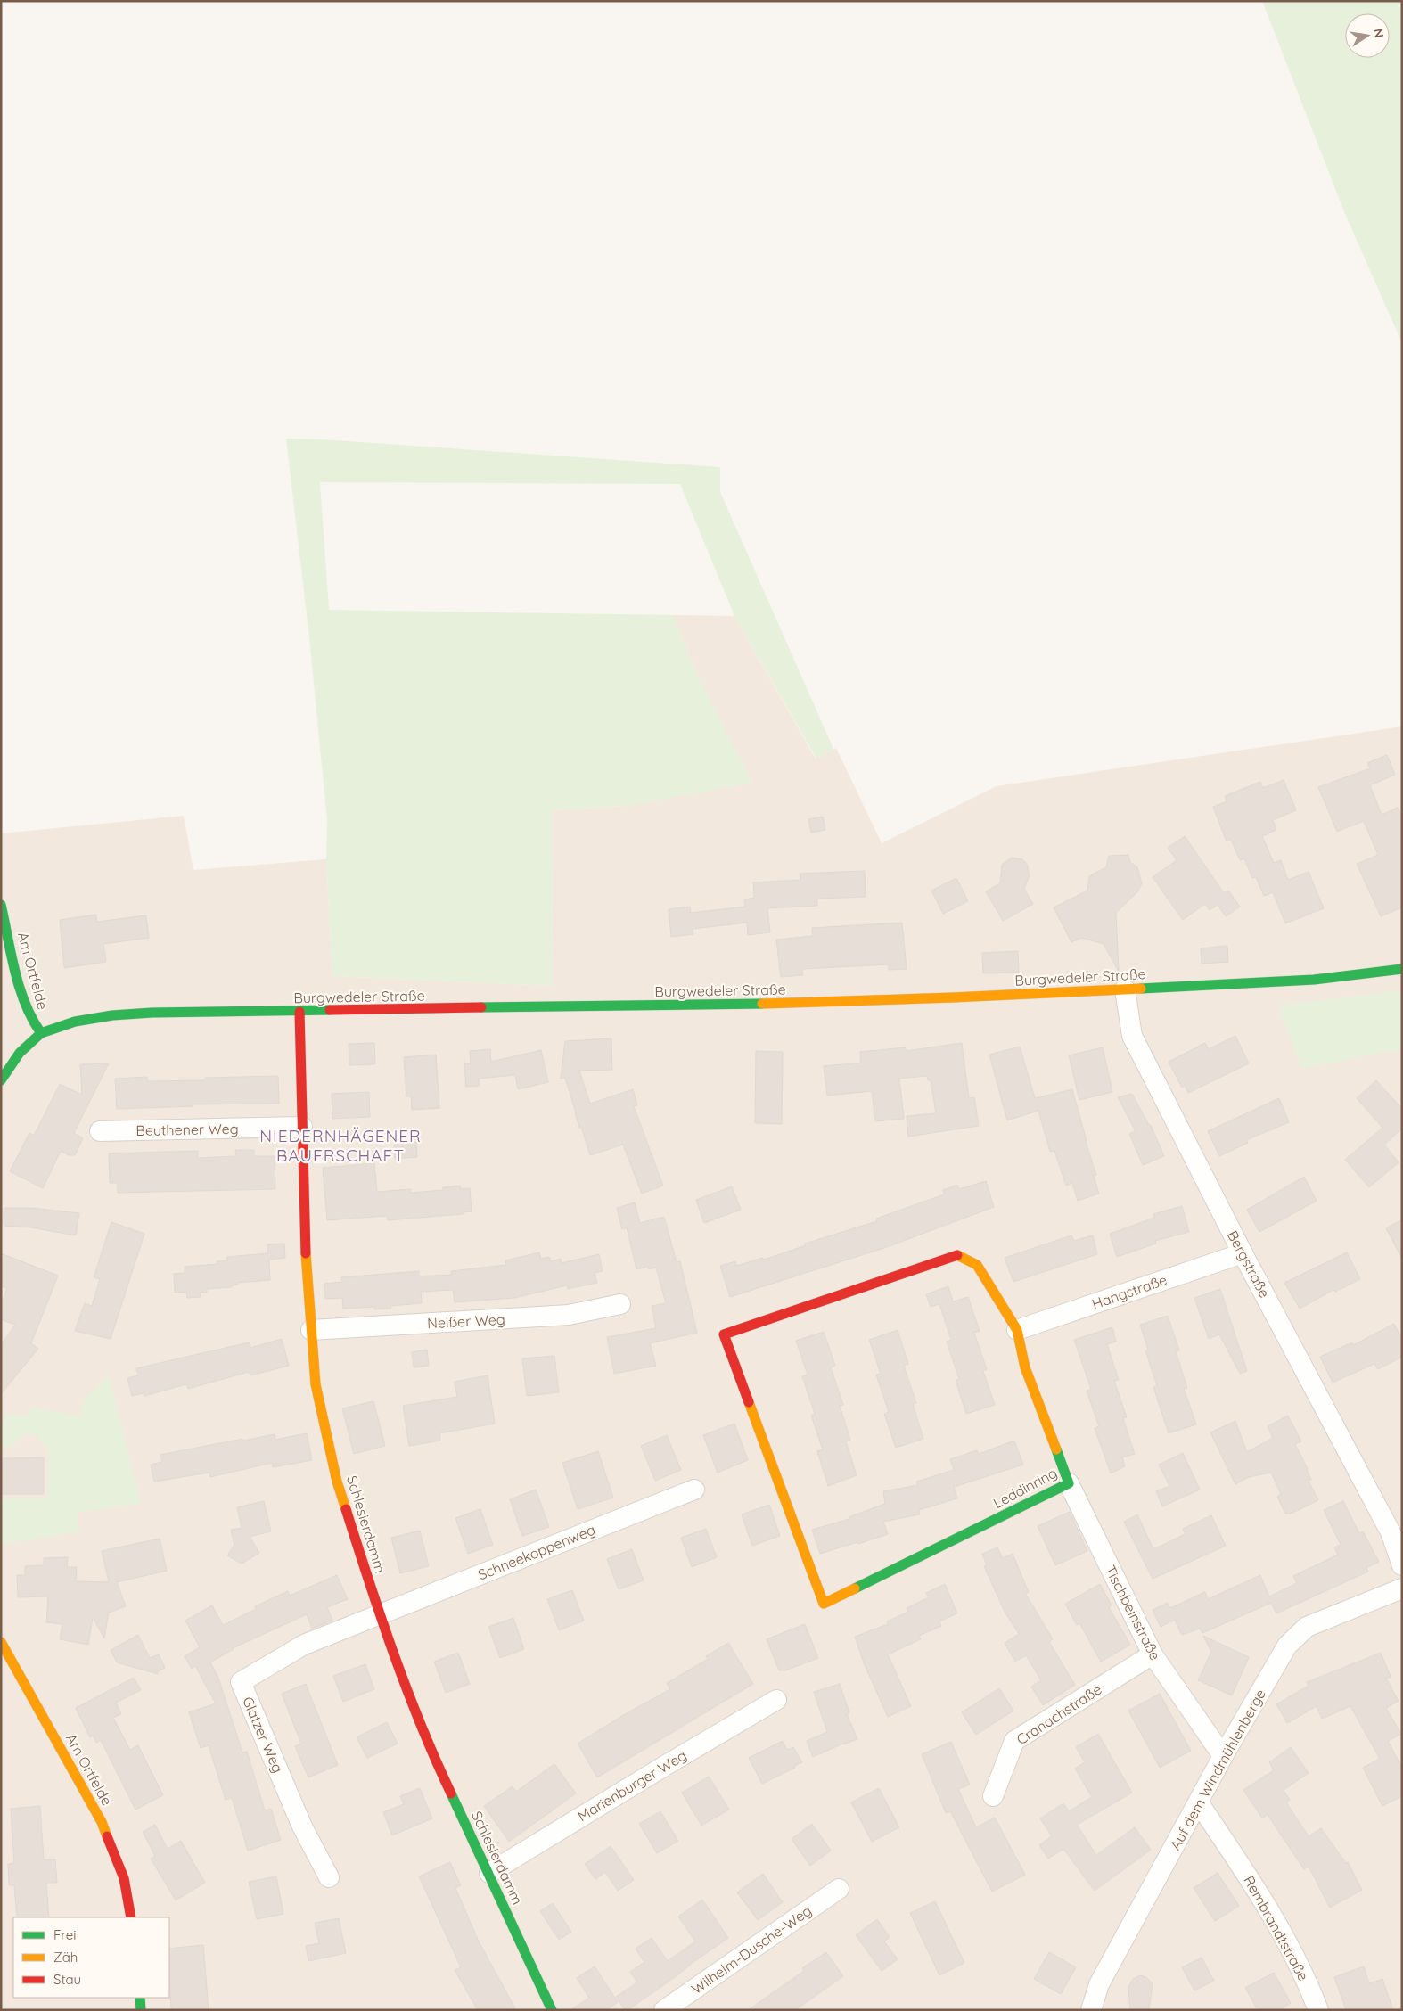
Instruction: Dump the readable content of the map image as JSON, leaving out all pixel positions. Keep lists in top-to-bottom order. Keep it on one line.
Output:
{"streets":{"street":["Am Ortfelde","Burgwedeler Straße","Beuthener Weg","Bergstraße","Hangstraße","Neißer Weg","Leddinring","Schlesierdamm","Schneekoppenweg","Tischbeinstraße","Cranachstraße","Glatzer Weg","Auf dem Windmühlenberge","Marienburger Weg","Rembrandtstraße","Wilhelm-Dusche-Weg"]},"crossings":[["Am Ortfelde","Burgwedeler Straße"],["Burgwedeler Straße","Bergstraße"],["Burgwedeler Straße","Schlesierdamm"],["Beuthener Weg","Schlesierdamm"],["Bergstraße","Hangstraße"],["Hangstraße","Leddinring"],["Neißer Weg","Schlesierdamm"],["Leddinring","Tischbeinstraße"],["Schlesierdamm","Schneekoppenweg"],["Schlesierdamm","Glatzer Weg"],["Schlesierdamm","Marienburger Weg"],["Schneekoppenweg","Glatzer Weg"],["Tischbeinstraße","Cranachstraße"],["Tischbeinstraße","Auf dem Windmühlenberge"],["Auf dem Windmühlenberge","Rembrandtstraße"]],"districts":["NIEDERNHÄGENER BAUERSCHAFT"],"legend":["Frei","Zäh","Stau"],"north":"right"}
